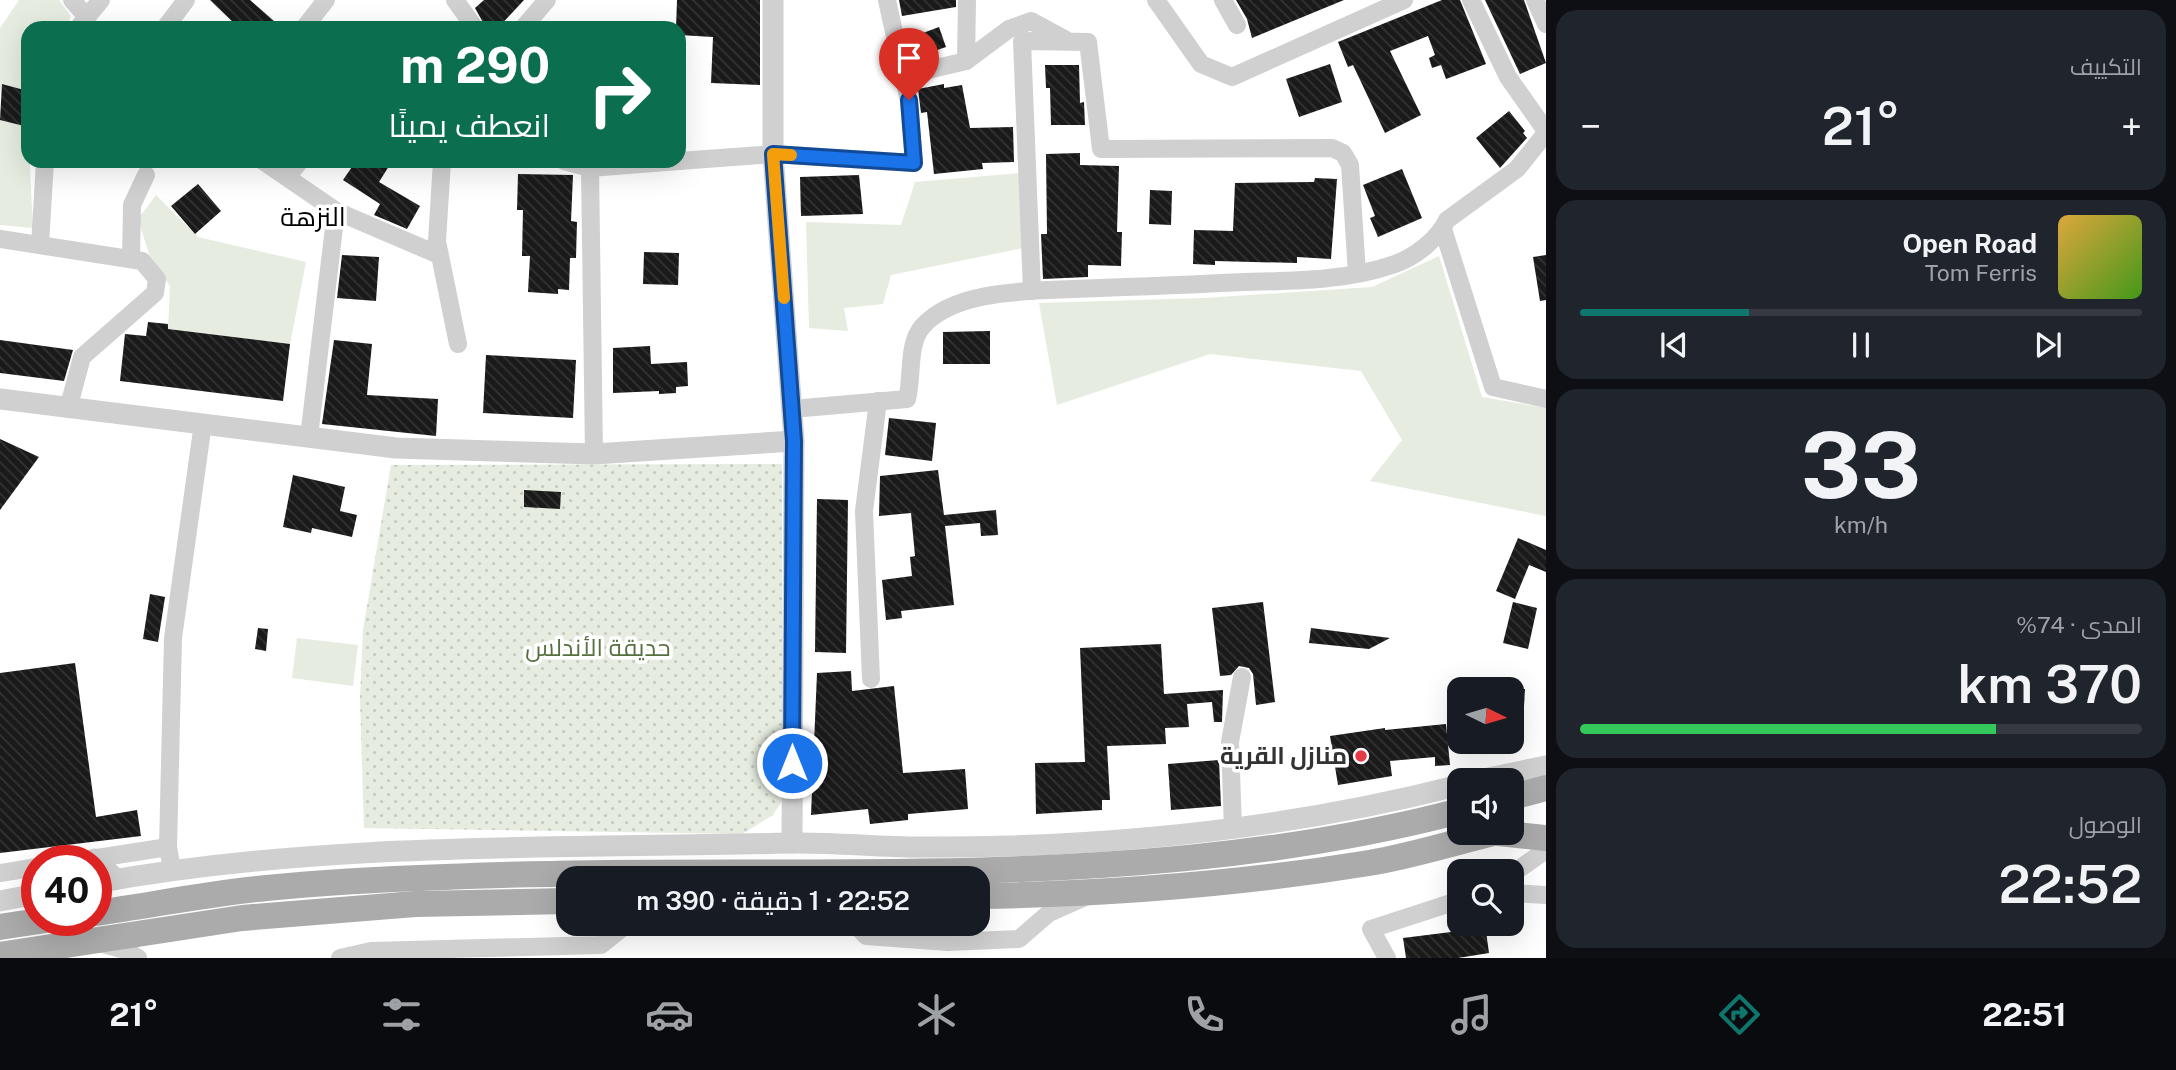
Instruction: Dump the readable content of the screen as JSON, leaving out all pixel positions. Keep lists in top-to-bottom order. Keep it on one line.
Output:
{"districts":["النزهة"],"parks":["حديقة الأندلس"],"places":["منازل القرية"],"north":"right","page":{"tile":["التكييف",["33","km/h"],["المدى · 74%","370 km"],["الوصول","22:52"]],"turn":["290 m","انعطف يمينًا"],"heat":["−","21°","+"],"song":["Open Road","Tom Ferris"],"limit":"40","trip":"22:52 · 1 دقيقة · 390 m","tabs":["22:51","21°"]}}
